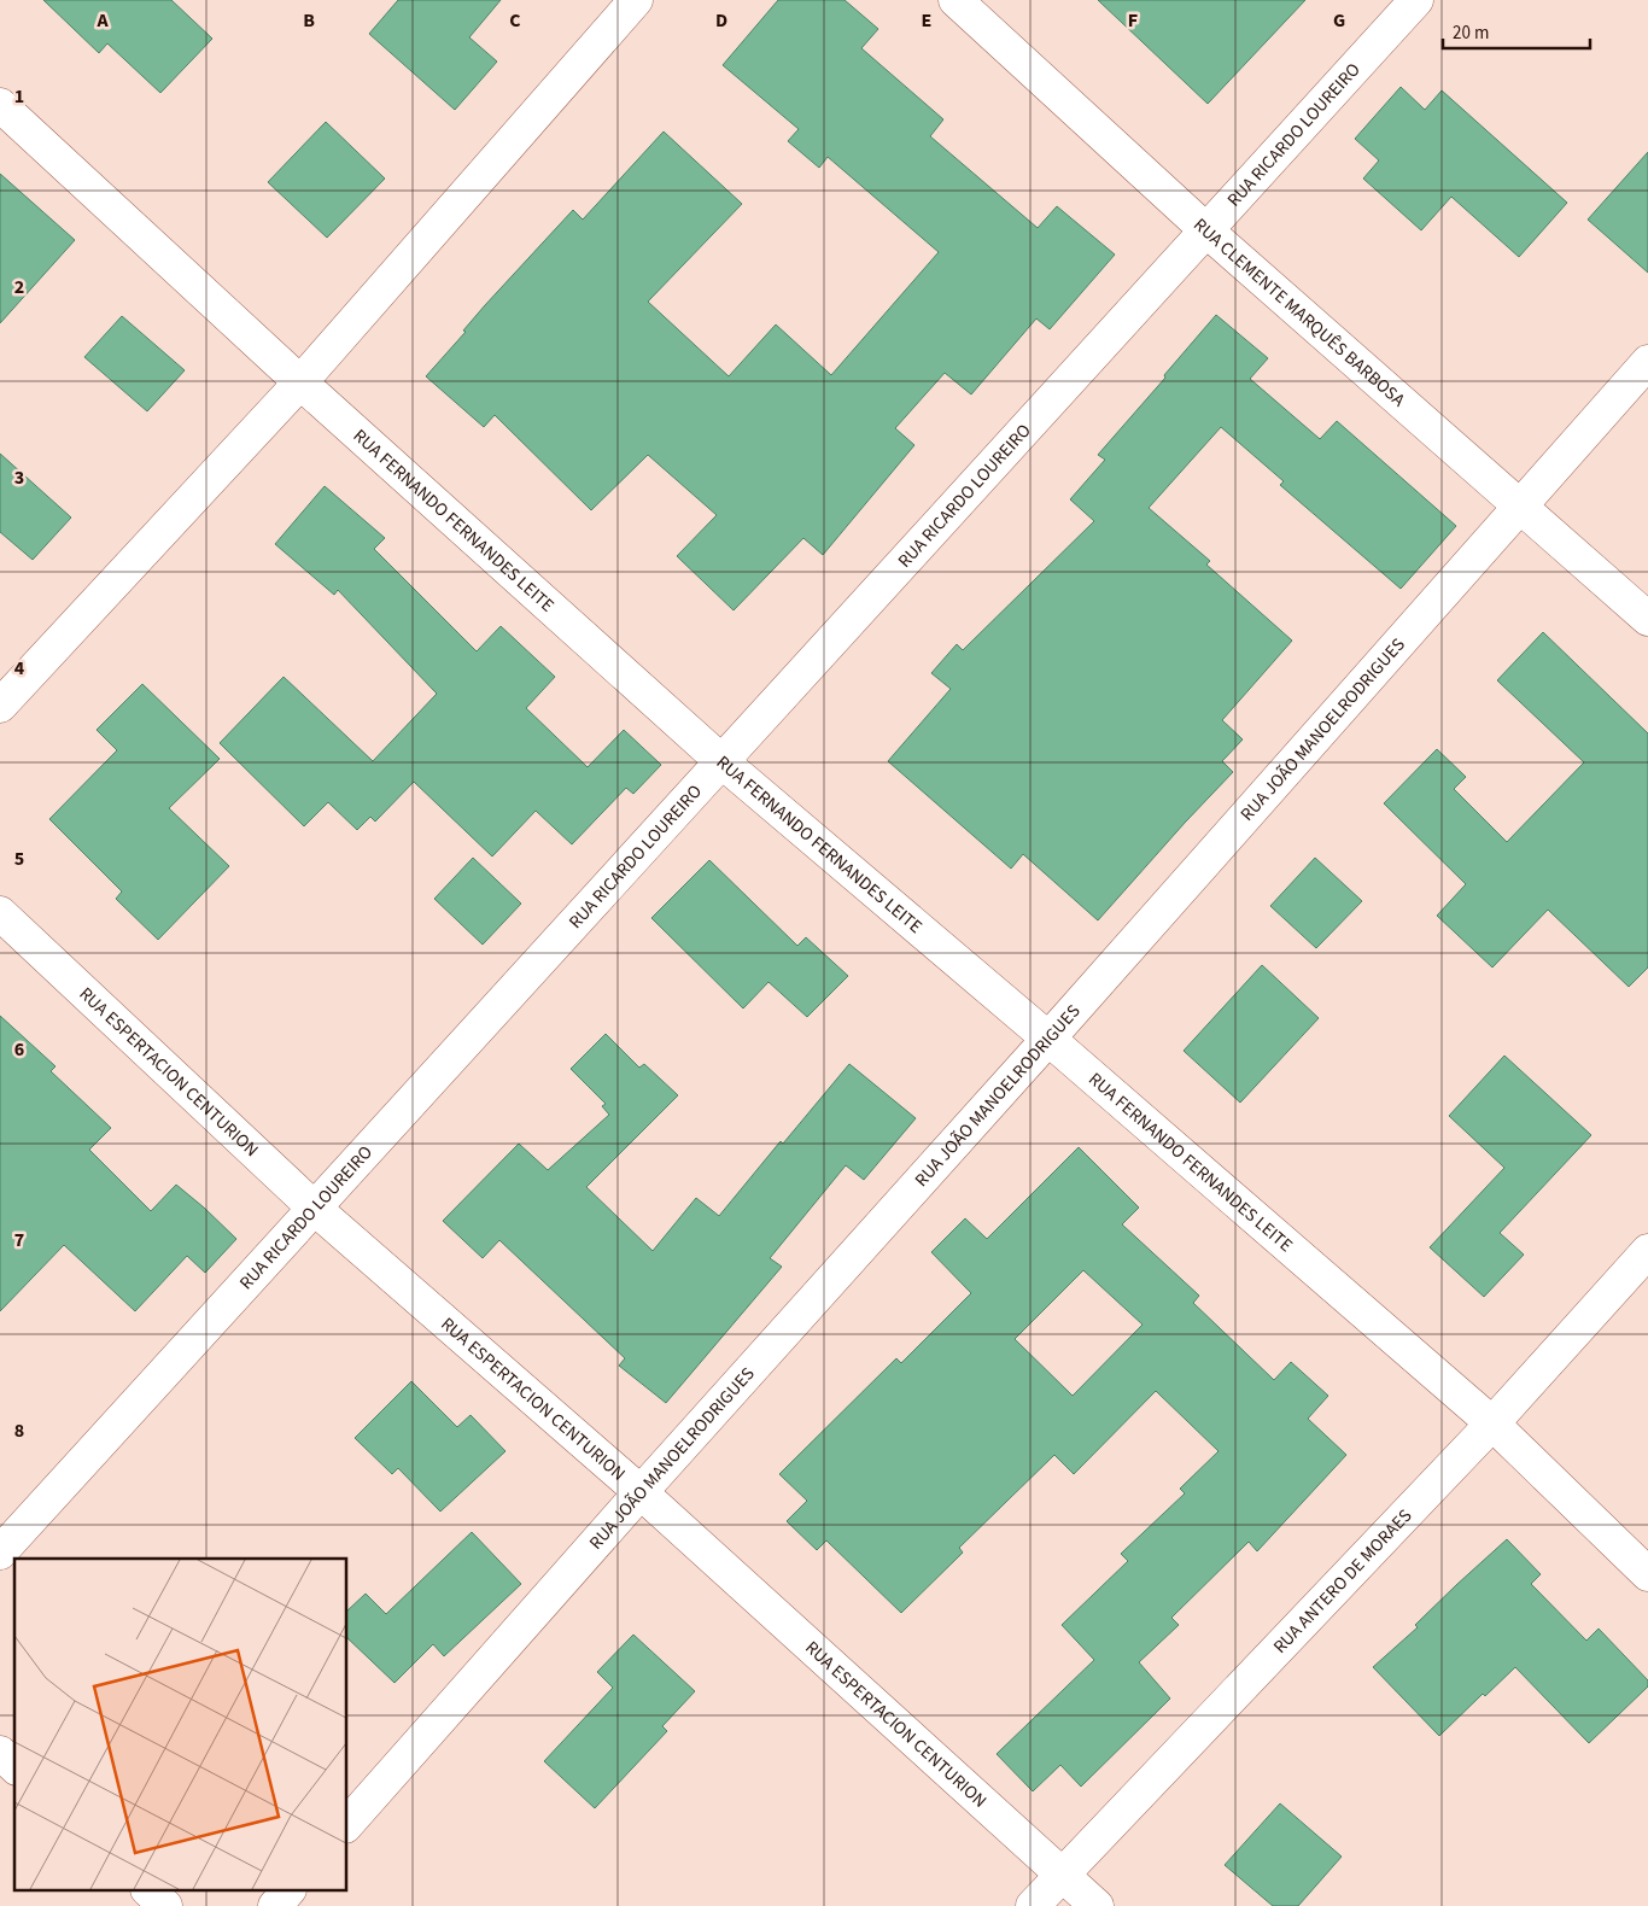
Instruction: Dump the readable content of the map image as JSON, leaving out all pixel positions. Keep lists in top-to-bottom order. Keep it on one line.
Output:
{"streets":{"street":["RUA RICARDO LOUREIRO","RUA CLEMENTE MARQUÊS BARBOSA","RUA FERNANDO FERNANDES LEITE","RUA JOÃO MANOELRODRIGUES","RUA ESPERTACION CENTURION","RUA ANTERO DE MORAES"]},"crossings":[["RUA RICARDO LOUREIRO","RUA CLEMENTE MARQUÊS BARBOSA"],["RUA RICARDO LOUREIRO","RUA FERNANDO FERNANDES LEITE"],["RUA RICARDO LOUREIRO","RUA ESPERTACION CENTURION"],["RUA CLEMENTE MARQUÊS BARBOSA","RUA JOÃO MANOELRODRIGUES"],["RUA FERNANDO FERNANDES LEITE","RUA JOÃO MANOELRODRIGUES"],["RUA FERNANDO FERNANDES LEITE","RUA ANTERO DE MORAES"],["RUA JOÃO MANOELRODRIGUES","RUA ESPERTACION CENTURION"],["RUA ESPERTACION CENTURION","RUA ANTERO DE MORAES"]],"scale_bar":"20 m","grid":{"columns":["A","B","C","D","E","F","G"],"rows":["1","2","3","4","5","6","7","8"]}}
